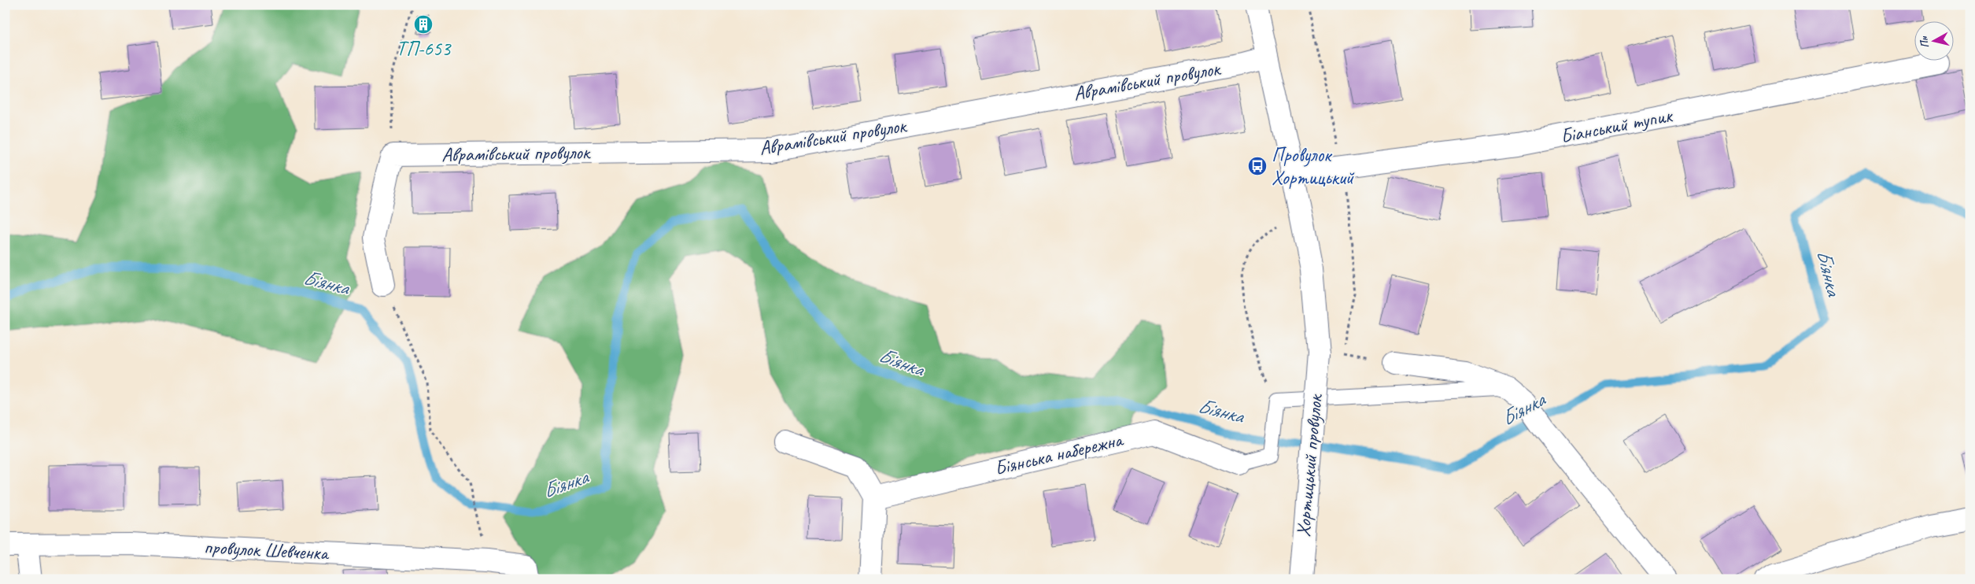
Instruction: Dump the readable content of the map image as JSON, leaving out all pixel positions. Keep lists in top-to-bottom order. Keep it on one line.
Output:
{"streets":{"street":["Аврамівський провулок","Біанський тупик","Біянська набережна","Хортицький провулок","провулок Шевченка"]},"crossings":[["Аврамівський провулок","Хортицький провулок"],["Біанський тупик","Хортицький провулок"]],"water":["Біянка"],"places":{"building":["ТП-653"],"bus stop":["Провулок Хортицький"]},"north":"left"}
